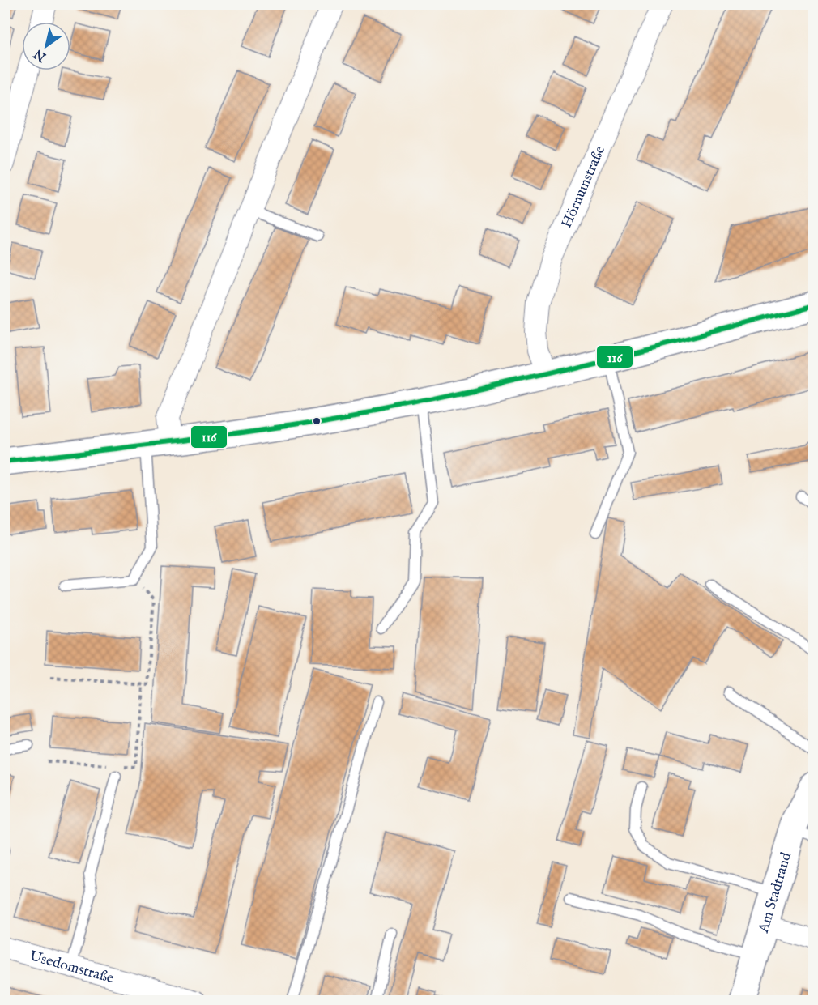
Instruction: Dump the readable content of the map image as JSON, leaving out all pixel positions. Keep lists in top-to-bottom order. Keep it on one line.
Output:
{"streets":{"street":["Hörnumstraße","Am Stadtrand","Usedomstraße"]},"lines":["transit line 116"],"north":"bottom left"}
